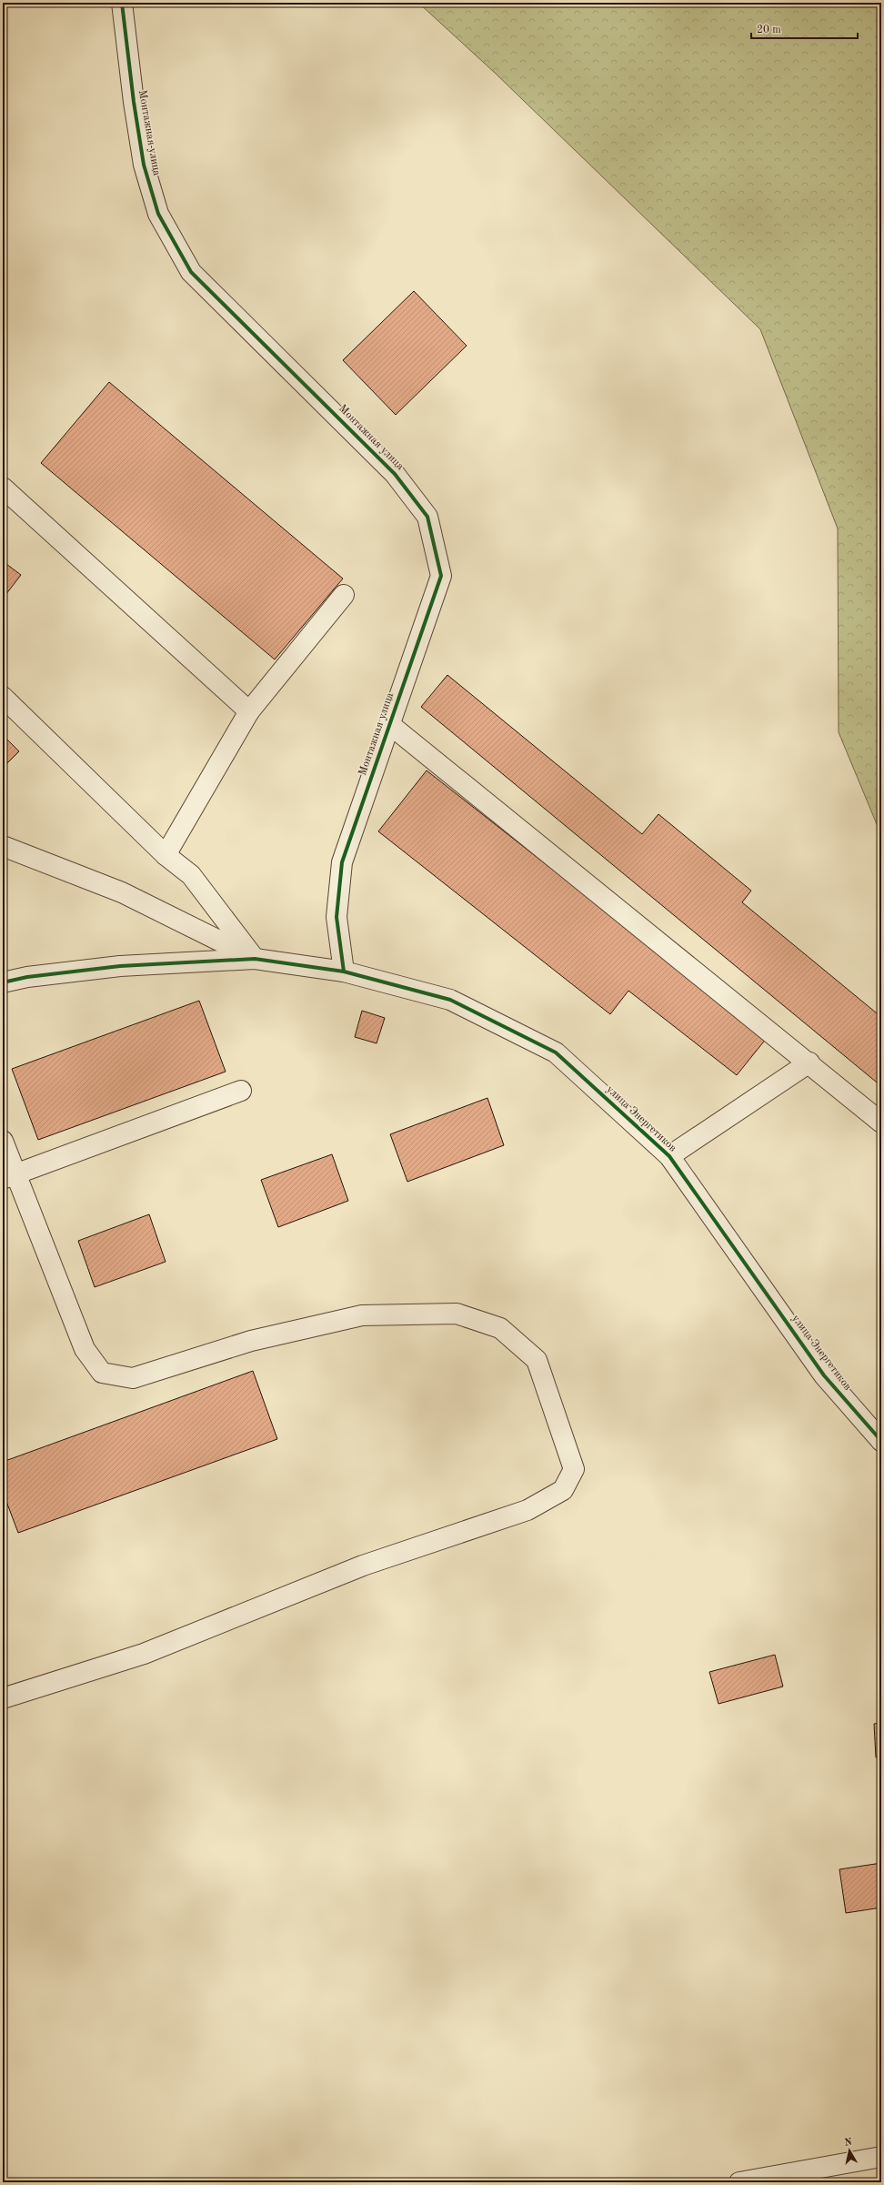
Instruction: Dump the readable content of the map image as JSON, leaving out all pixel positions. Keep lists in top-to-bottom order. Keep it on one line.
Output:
{"streets":{"street":["Монтажная улица","улица Энергетиков"]},"crossings":[["Монтажная улица","улица Энергетиков"]],"scale_bar":"20 m","north":"top"}
